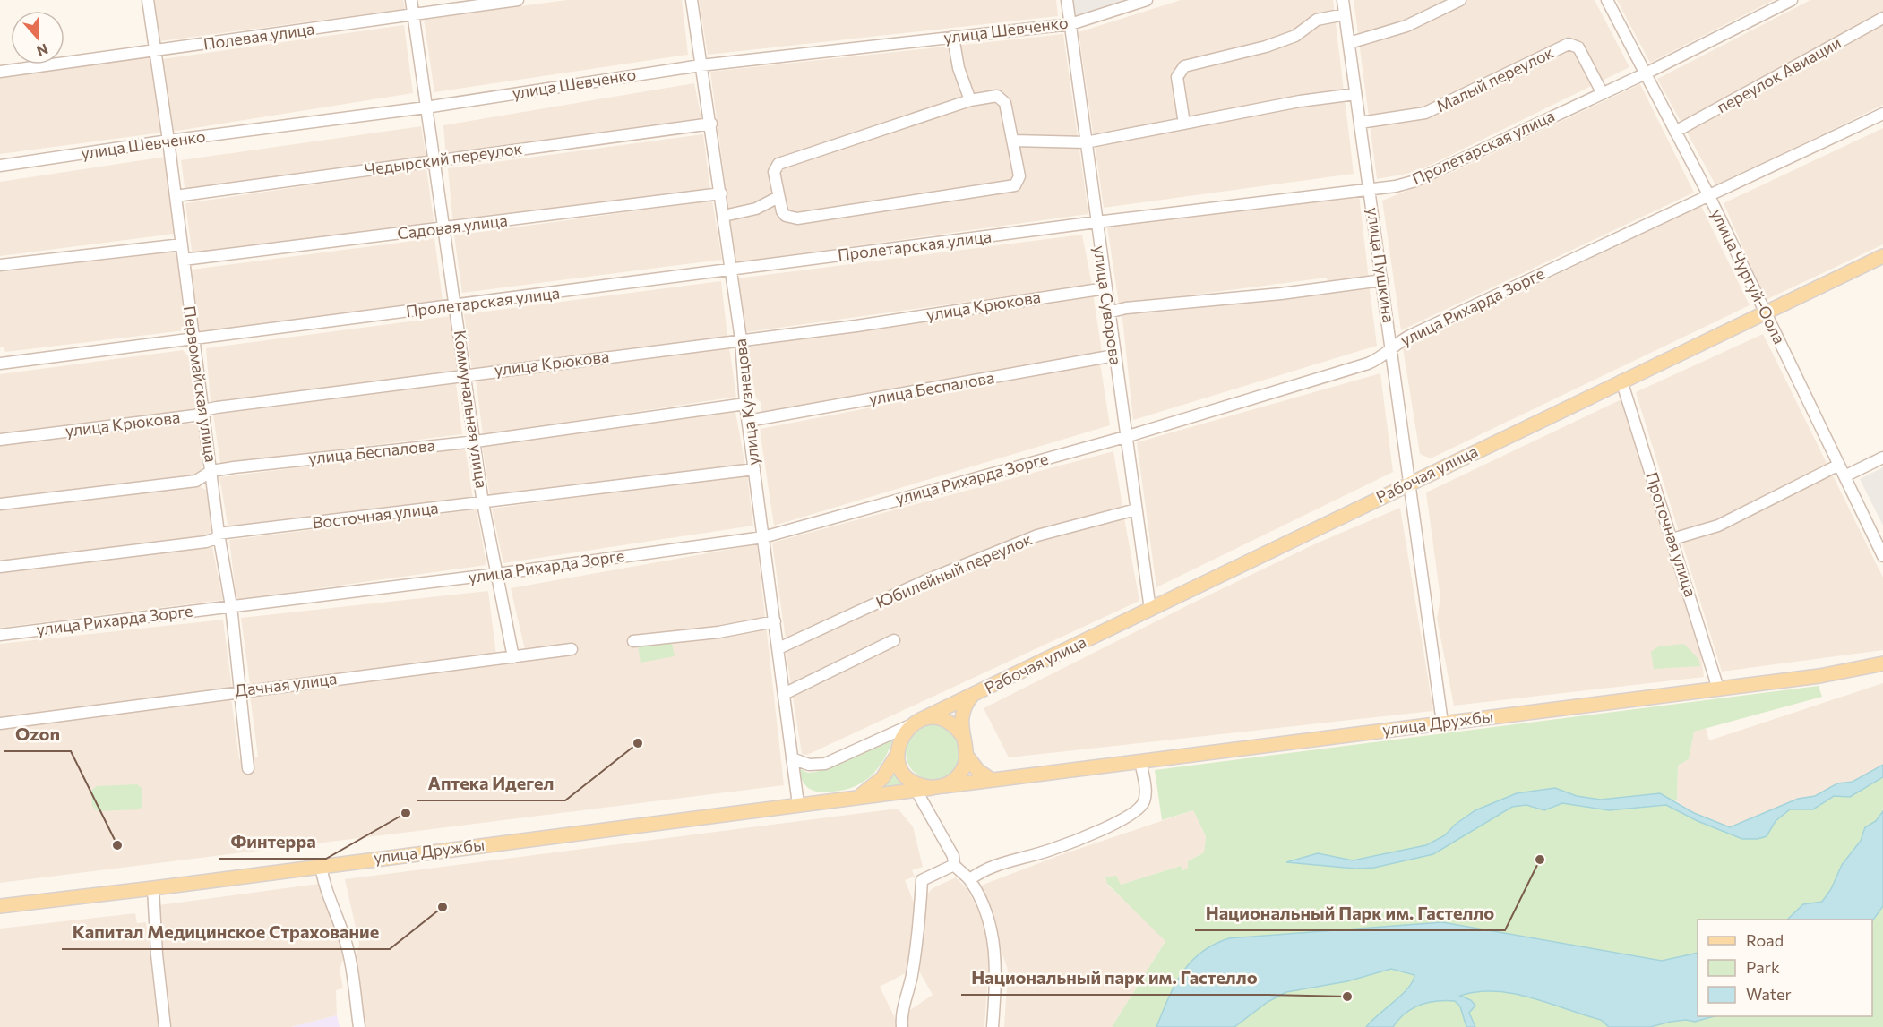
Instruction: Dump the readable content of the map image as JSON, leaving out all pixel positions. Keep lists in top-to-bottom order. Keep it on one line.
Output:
{"streets":{"main road":["Рабочая улица","улица Дружбы"],"street":["улица Шевченко","Полевая улица","переулок Авиации","Малый переулок","Пролетарская улица","Чедырский переулок","Садовая улица","улица Пушкина","улица Чургуй-Оола","улица Суворова","улица Крюкова","улица Рихарда Зорге","Первомайская улица","улица Беспалова","улица Кузнецова","Коммунальная улица","Восточная улица","Проточная улица","Юбилейный переулок","Дачная улица"]},"crossings":[["улица Шевченко","улица Суворова"],["улица Шевченко","Первомайская улица"],["улица Шевченко","улица Кузнецова"],["улица Шевченко","Коммунальная улица"],["Полевая улица","Первомайская улица"],["Полевая улица","Коммунальная улица"],["переулок Авиации","улица Чургуй-Оола"],["Малый переулок","Пролетарская улица"],["Малый переулок","улица Пушкина"],["Пролетарская улица","улица Пушкина"],["Пролетарская улица","улица Чургуй-Оола"],["Пролетарская улица","улица Суворова"],["Пролетарская улица","Первомайская улица"],["Пролетарская улица","улица Кузнецова"],["Пролетарская улица","Коммунальная улица"],["Чедырский переулок","Первомайская улица"],["Чедырский переулок","улица Кузнецова"],["Чедырский переулок","Коммунальная улица"],["Садовая улица","Первомайская улица"],["Садовая улица","улица Кузнецова"],["Садовая улица","Коммунальная улица"],["улица Пушкина","улица Рихарда Зорге"],["улица Пушкина","Рабочая улица"],["улица Пушкина","улица Дружбы"],["улица Чургуй-Оола","улица Рихарда Зорге"],["улица Чургуй-Оола","Рабочая улица"],["улица Суворова","улица Крюкова"],["улица Суворова","улица Рихарда Зорге"],["улица Суворова","улица Беспалова"],["улица Суворова","Рабочая улица"],["улица Суворова","Юбилейный переулок"],["улица Крюкова","Первомайская улица"],["улица Крюкова","улица Кузнецова"],["улица Крюкова","Коммунальная улица"],["улица Рихарда Зорге","Первомайская улица"],["улица Рихарда Зорге","улица Кузнецова"],["улица Рихарда Зорге","Коммунальная улица"],["Первомайская улица","улица Беспалова"],["Первомайская улица","Восточная улица"],["Первомайская улица","Дачная улица"],["улица Беспалова","улица Кузнецова"],["улица Беспалова","Коммунальная улица"],["улица Кузнецова","Восточная улица"],["улица Кузнецова","Юбилейный переулок"],["улица Кузнецова","улица Дружбы"],["Коммунальная улица","Восточная улица"],["Коммунальная улица","Дачная улица"],["Рабочая улица","Проточная улица"],["Рабочая улица","улица Дружбы"],["Проточная улица","улица Дружбы"]],"places":["Аптека Идегел","Финтерра","Ozon","Национальный Парк им. Гастелло","Капитал Медицинское Страхование","Национальный парк им. Гастелло"],"legend":["Road","Park","Water"],"north":"bottom"}
